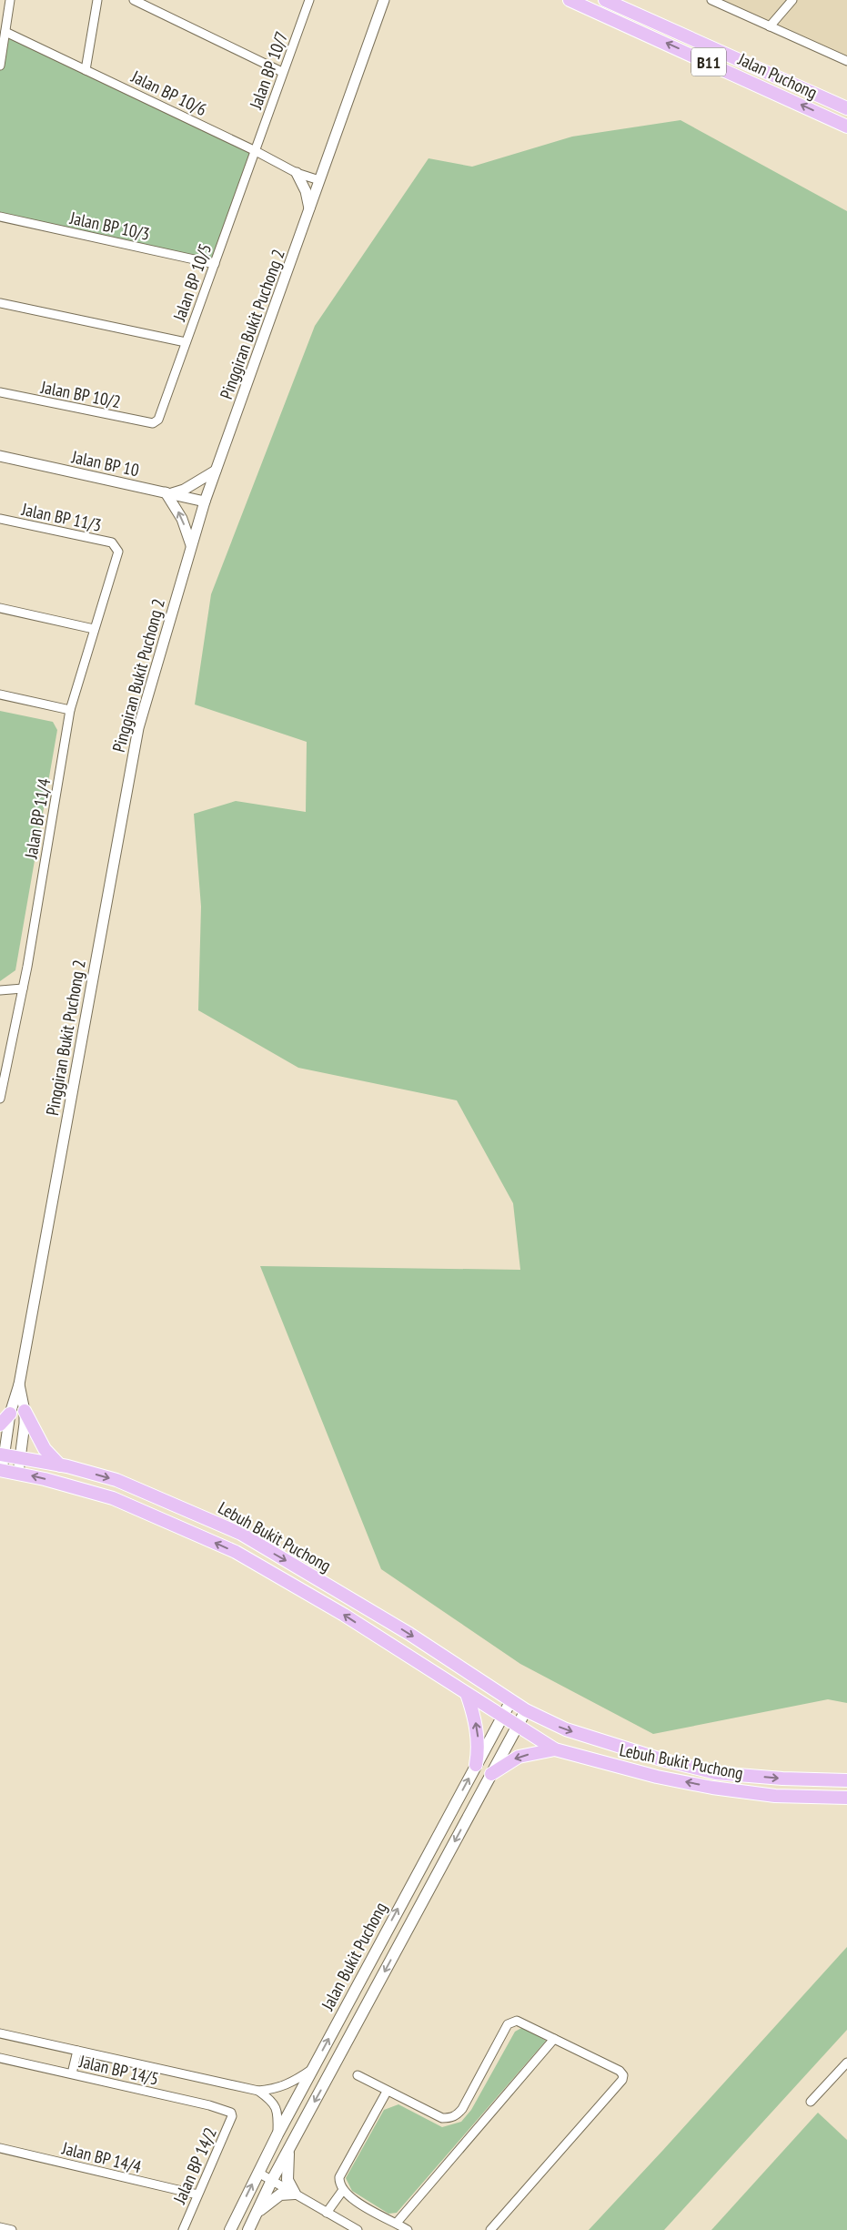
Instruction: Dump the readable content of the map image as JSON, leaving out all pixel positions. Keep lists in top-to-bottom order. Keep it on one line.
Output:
{"streets":{"main road":["B11","Jalan Puchong","Lebuh Bukit Puchong","Jalan Bukit Puchong"],"street":["Jalan BP 10/7","Jalan BP 10/6","Jalan BP 10/3","Jalan BP 10/5","Pinggiran Bukit Puchong 2","Jalan BP 10/2","Jalan BP 10","Jalan BP 11/3","Jalan BP 11/4","Jalan BP 14/5","Jalan BP 14/4","Jalan BP 14/2"]},"crossings":[["Jalan BP 10/7","Jalan BP 10/6"],["Jalan BP 10/7","Jalan BP 10/5"],["Jalan BP 10/6","Jalan BP 10/5"],["Jalan BP 10/6","Pinggiran Bukit Puchong 2"],["Jalan BP 10/3","Jalan BP 10/5"],["Jalan BP 10/5","Jalan BP 10/2"],["Pinggiran Bukit Puchong 2","Jalan BP 10"],["Pinggiran Bukit Puchong 2","Lebuh Bukit Puchong"],["Jalan BP 11/3","Jalan BP 11/4"],["Lebuh Bukit Puchong","Jalan Bukit Puchong"],["Jalan BP 14/5","Jalan BP 14/2"],["Jalan BP 14/4","Jalan BP 14/2"]]}
